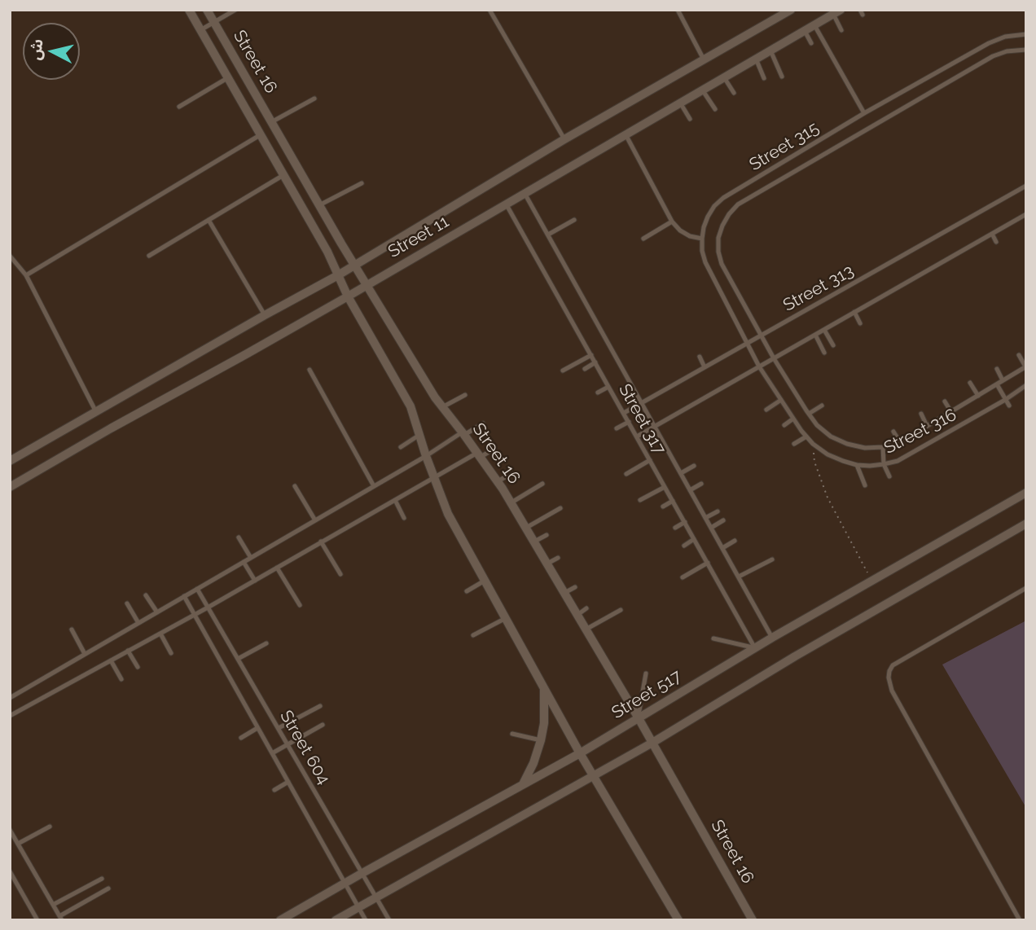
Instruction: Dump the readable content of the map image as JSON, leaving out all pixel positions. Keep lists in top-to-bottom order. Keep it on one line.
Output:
{"streets":{"street":["Street 16","Street 11","Street 517"],"lane":["Street 315","Street 313","Street 317","Street 316","Street 604"]},"crossings":[["Street 16","Street 11"],["Street 16","Street 517"],["Street 315","Street 313"],["Street 315","Street 316"],["Street 11","Street 317"],["Street 313","Street 317"],["Street 317","Street 517"],["Street 517","Street 604"]],"north":"left"}
